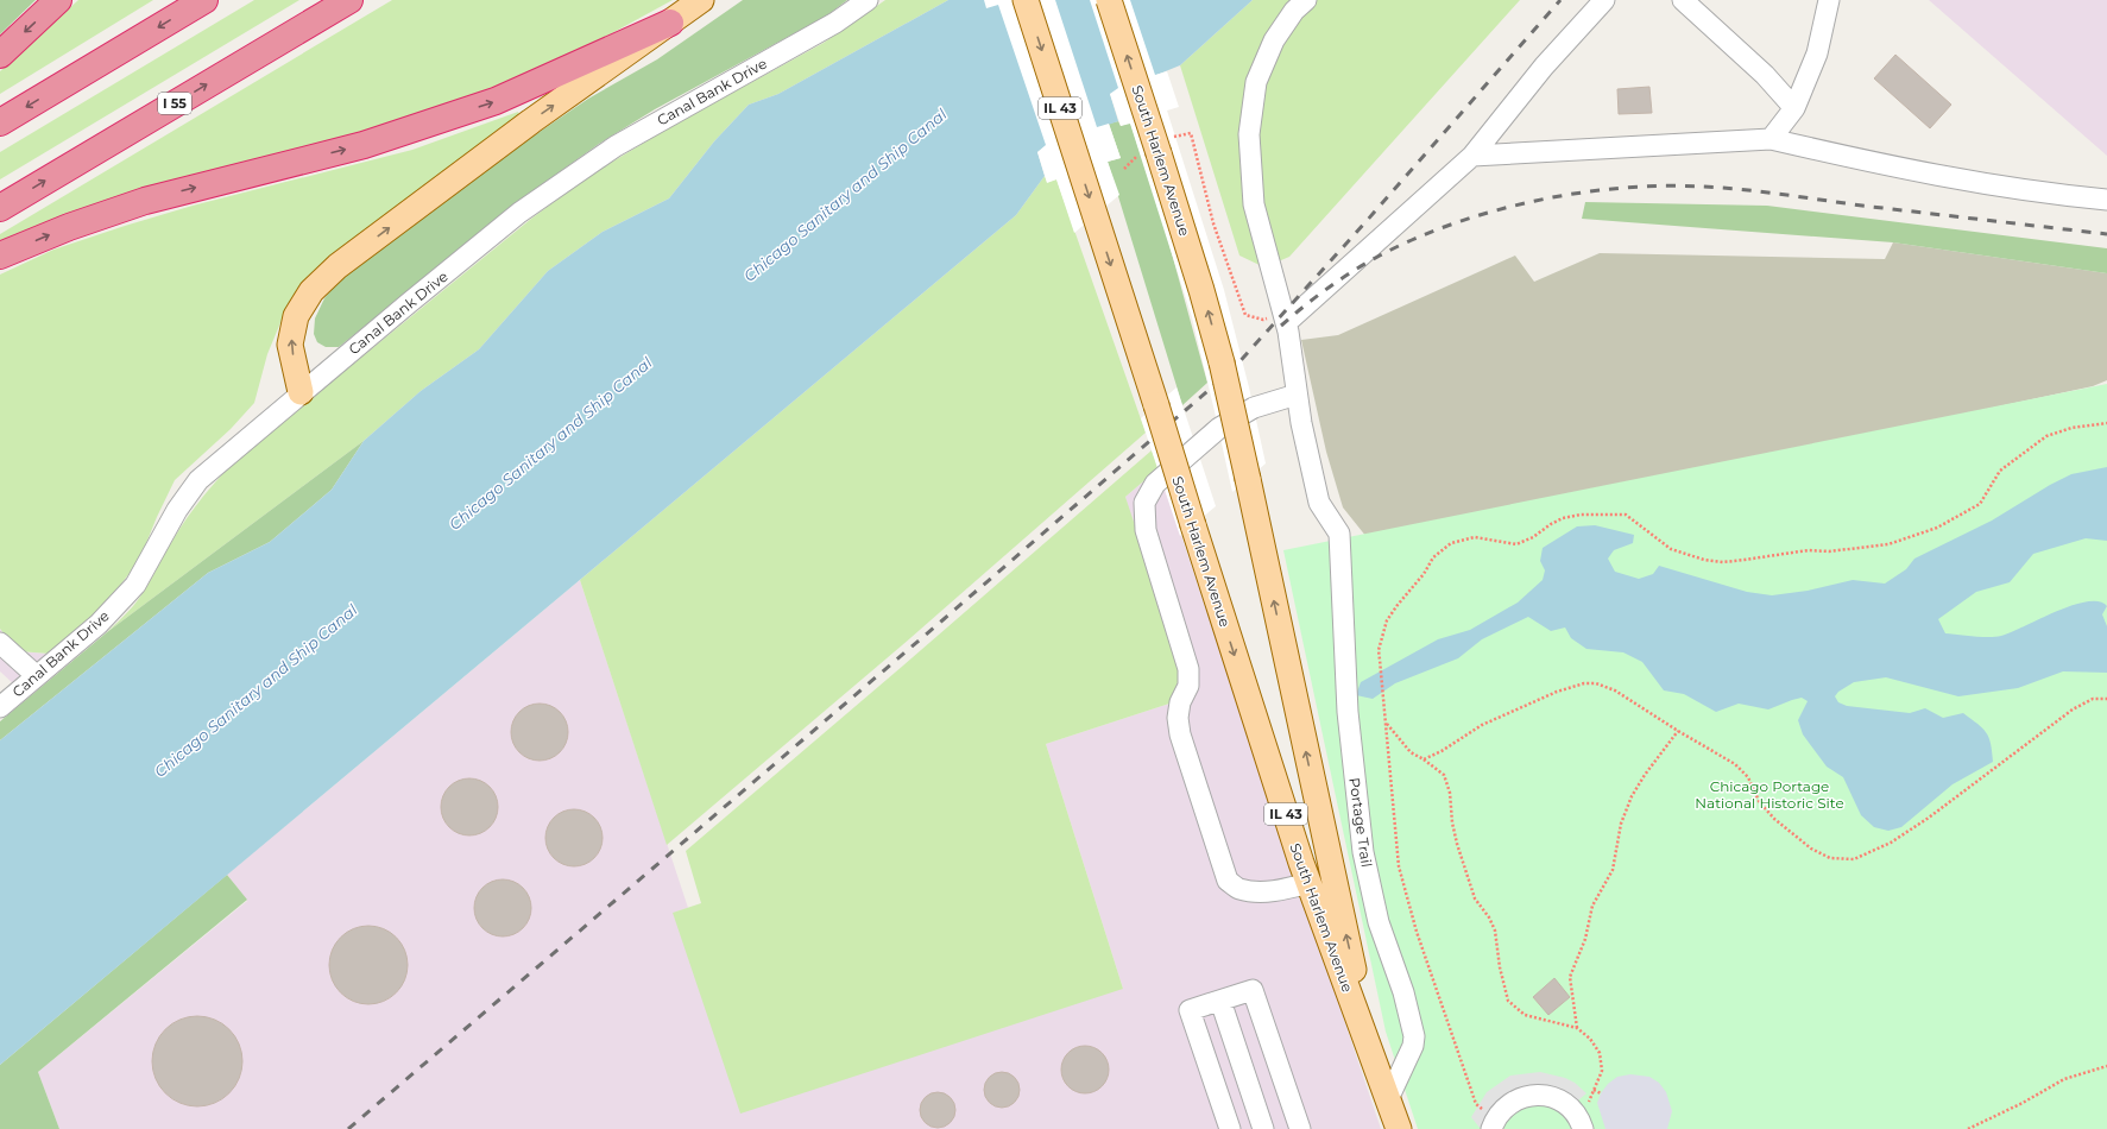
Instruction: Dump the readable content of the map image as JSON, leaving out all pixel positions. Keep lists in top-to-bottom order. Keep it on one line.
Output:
{"streets":{"highway":["I 55"],"main road":["IL 43","South Harlem Avenue"],"street":["Canal Bank Drive","Portage Trail"]},"crossings":[["South Harlem Avenue","Portage Trail"]],"water":["Chicago Sanitary and Ship Canal"],"parks":["Chicago Portage National Historic Site"]}
